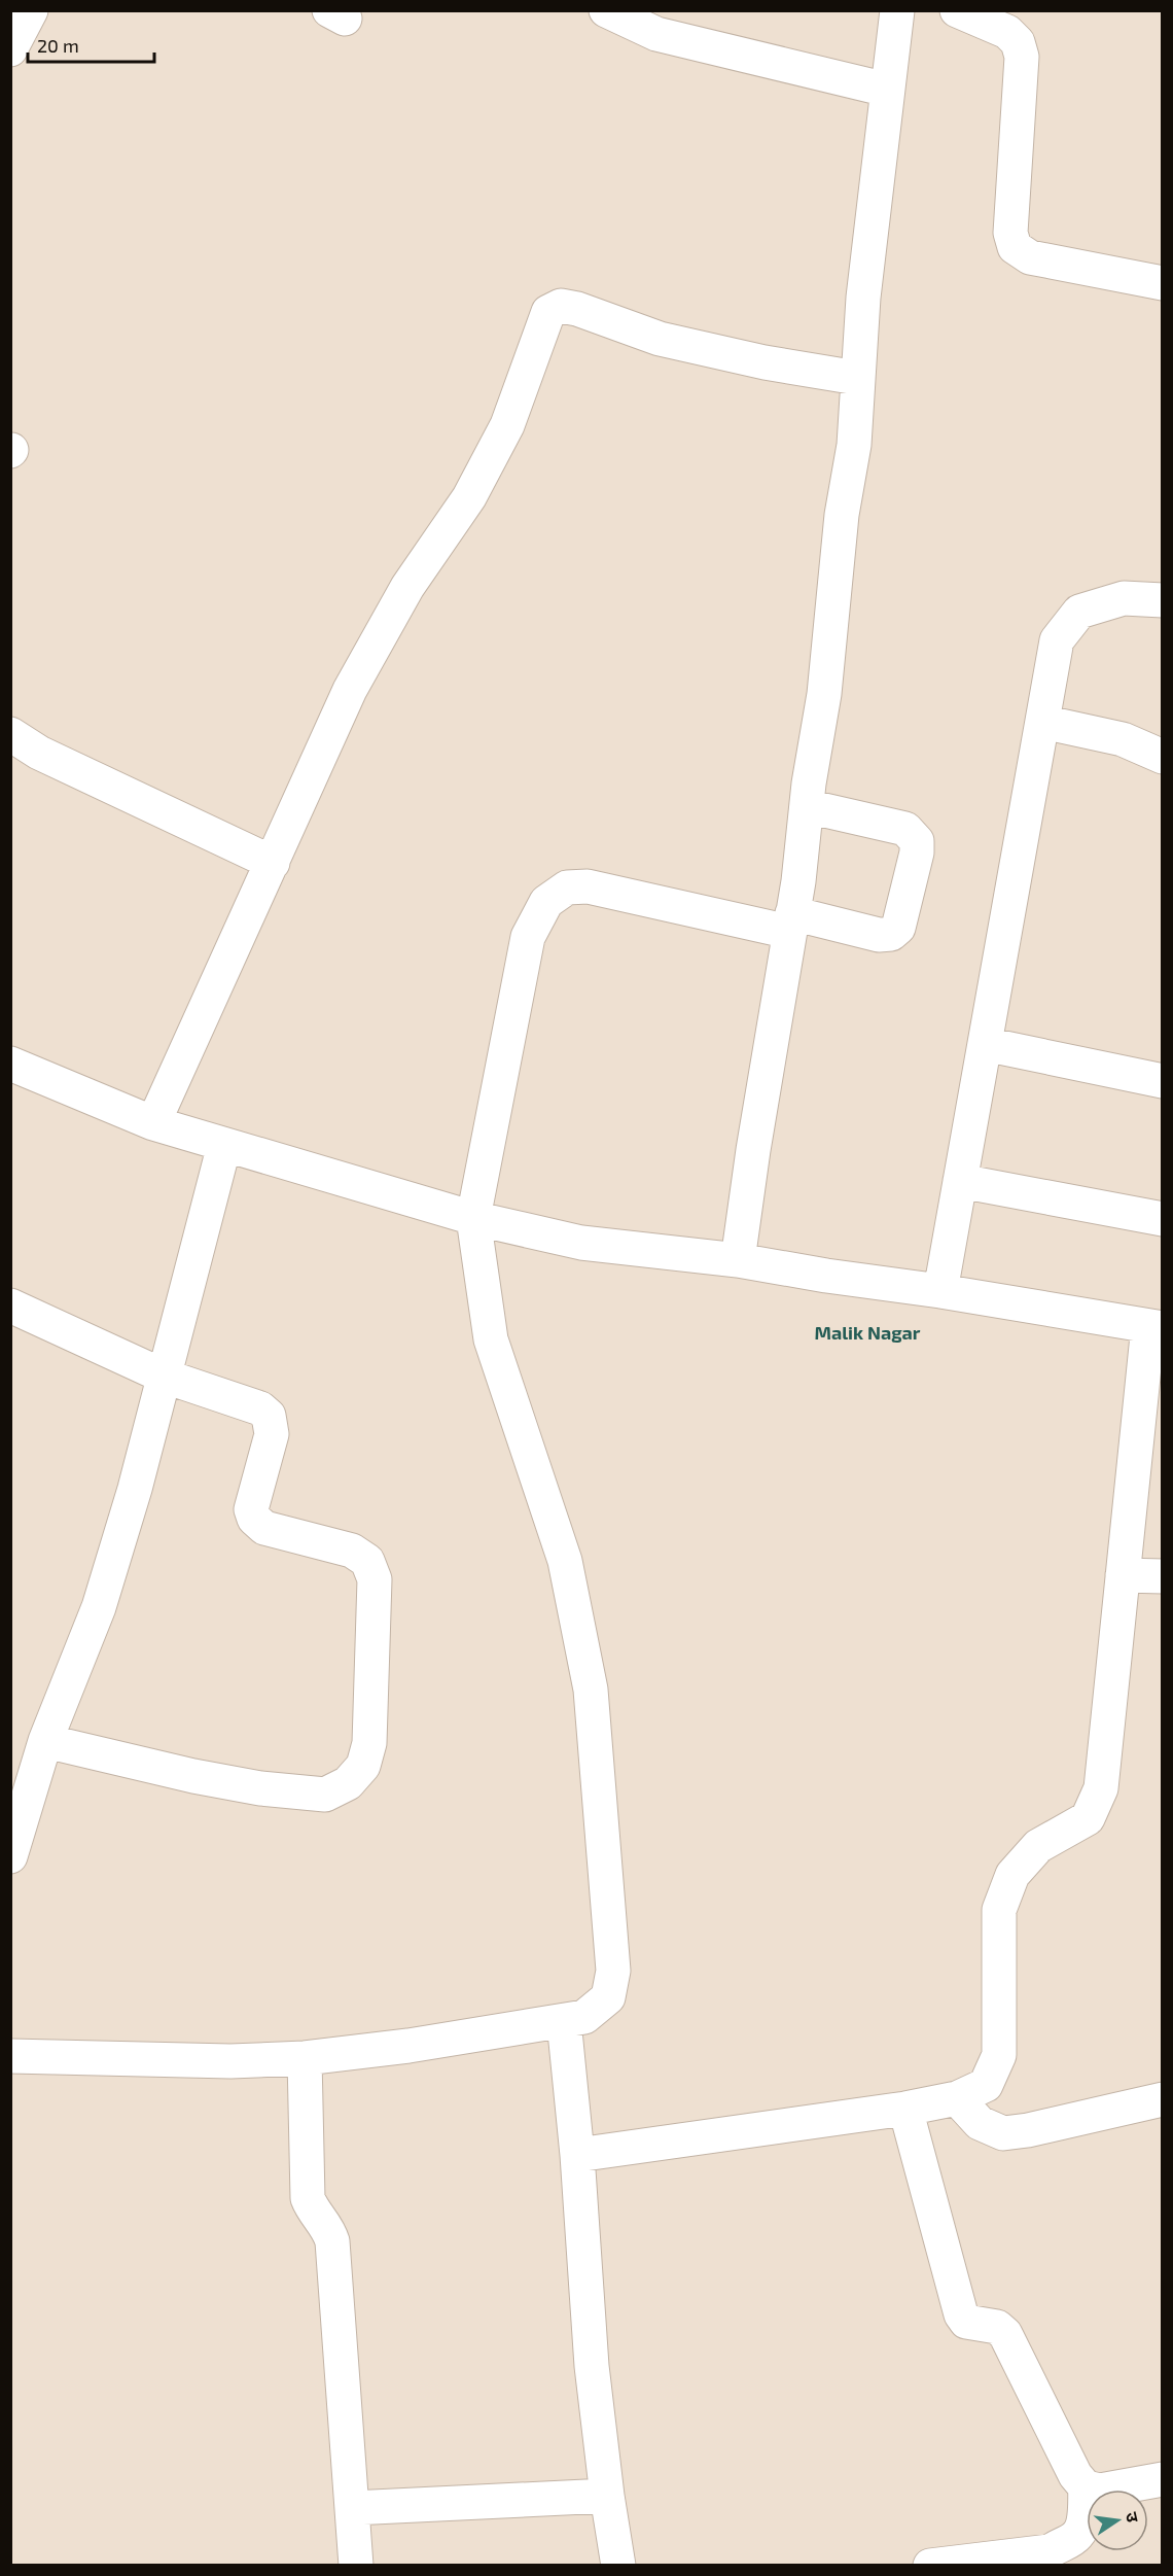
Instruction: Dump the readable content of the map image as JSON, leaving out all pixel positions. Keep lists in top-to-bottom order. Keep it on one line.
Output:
{"districts":["Malik Nagar"],"scale_bar":"20 m","north":"right"}
